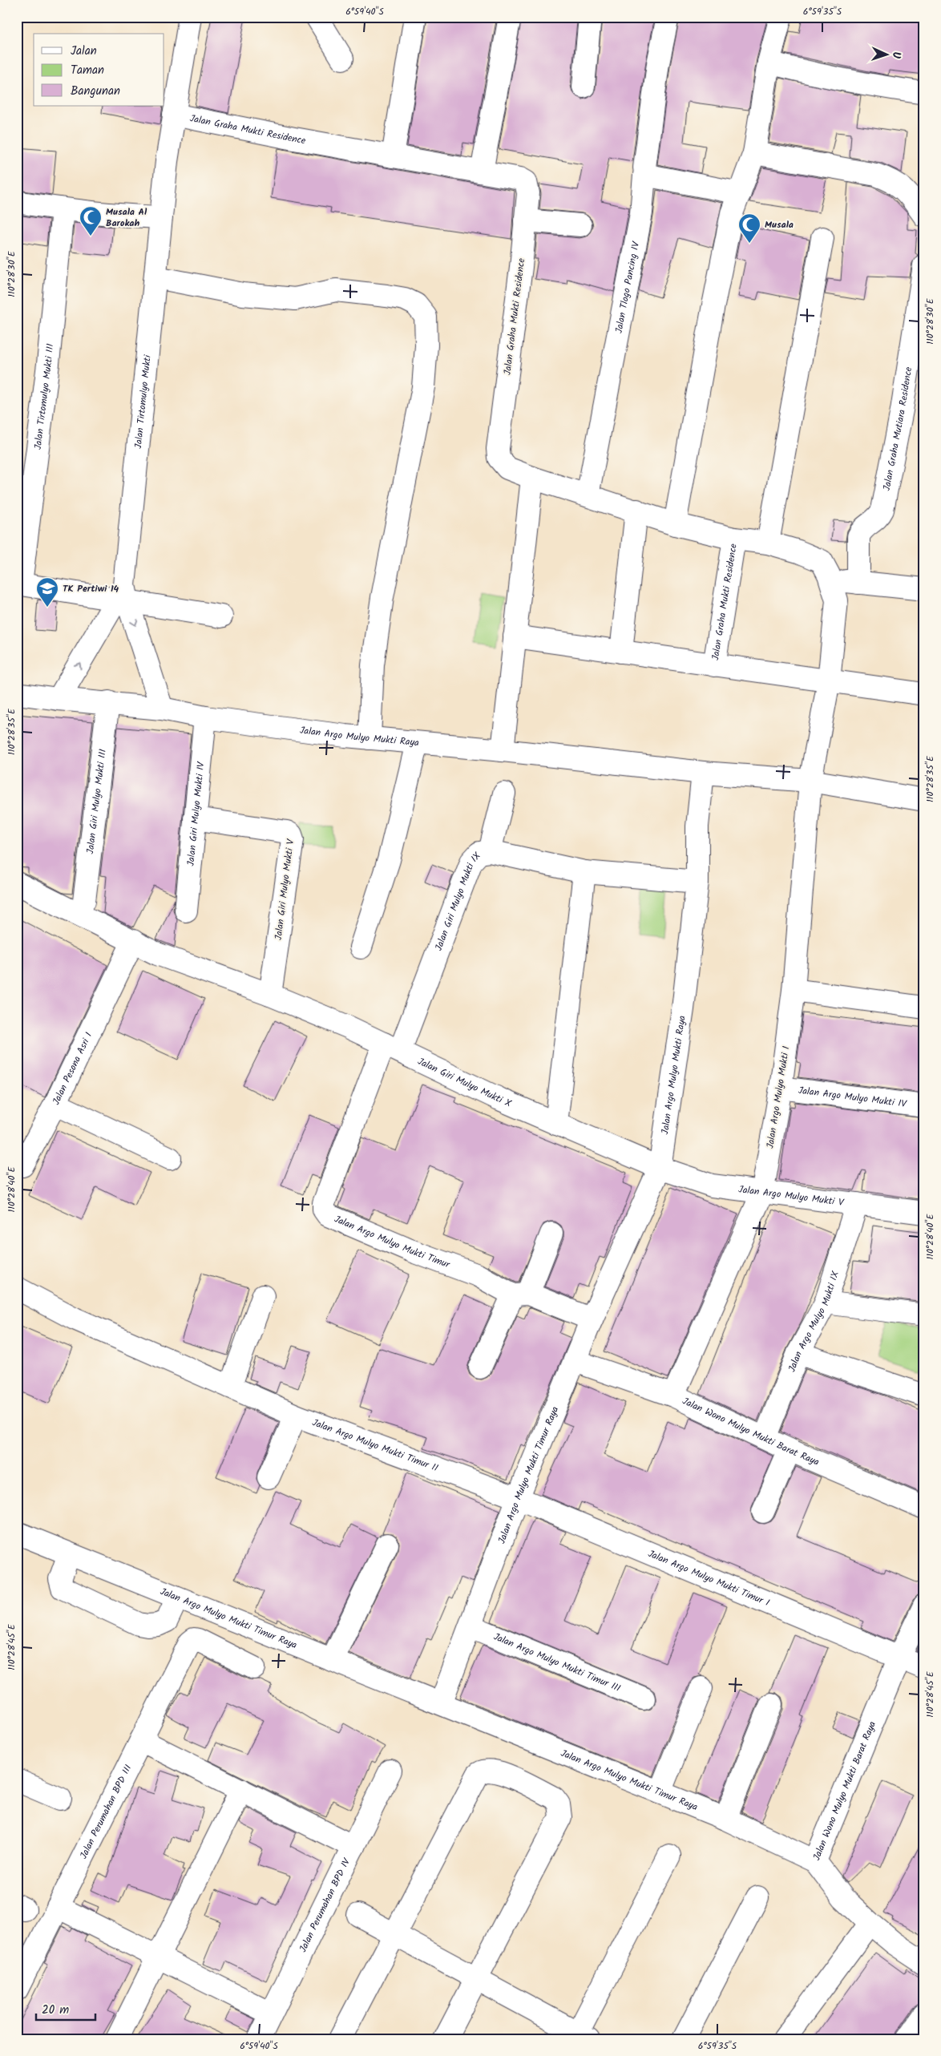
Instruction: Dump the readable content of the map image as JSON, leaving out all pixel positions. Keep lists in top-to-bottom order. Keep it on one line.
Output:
{"streets":{"street":["Jalan Graha Mukti Residence","Jalan Tlogo Pancing IV","Jalan Tirtomulyo Mukti III","Jalan Tirtomulyo Mukti","Jalan Graha Mutiara Residence","Jalan Argo Mulyo Mukti Raya","Jalan Giri Mulyo Mukti III","Jalan Giri Mulyo Mukti IV","Jalan Giri Mulyo Mukti V","Jalan Giri Mulyo Mukti IX","Jalan Pesona Asri I","Jalan Giri Mulyo Mukti X","Jalan Argo Mulyo Mukti IV","Jalan Argo Mulyo Mukti I","Jalan Argo Mulyo Mukti V","Jalan Argo Mulyo Mukti Timur","Jalan Argo Mulyo Mukti IX","Jalan Wono Mulyo Mukti Barat Raya","Jalan Argo Mulyo Mukti Timur II","Jalan Argo Mulyo Mukti Timur Raya","Jalan Argo Mulyo Mukti Timur I","Jalan Argo Mulyo Mukti Timur III","Jalan Perumahan BPD III","Jalan Perumahan BPD IV"]},"crossings":[["Jalan Graha Mukti Residence","Jalan Tlogo Pancing IV"],["Jalan Graha Mukti Residence","Jalan Tirtomulyo Mukti"],["Jalan Graha Mukti Residence","Jalan Argo Mulyo Mukti Raya"],["Jalan Graha Mukti Residence","Jalan Argo Mulyo Mukti I"],["Jalan Tirtomulyo Mukti","Jalan Argo Mulyo Mukti Raya"],["Jalan Argo Mulyo Mukti Raya","Jalan Giri Mulyo Mukti III"],["Jalan Argo Mulyo Mukti Raya","Jalan Giri Mulyo Mukti IV"],["Jalan Argo Mulyo Mukti Raya","Jalan Giri Mulyo Mukti IX"],["Jalan Argo Mulyo Mukti Raya","Jalan Giri Mulyo Mukti X"],["Jalan Argo Mulyo Mukti Raya","Jalan Argo Mulyo Mukti I"],["Jalan Argo Mulyo Mukti Raya","Jalan Argo Mulyo Mukti V"],["Jalan Argo Mulyo Mukti Raya","Jalan Argo Mulyo Mukti Timur"],["Jalan Argo Mulyo Mukti Raya","Jalan Wono Mulyo Mukti Barat Raya"],["Jalan Argo Mulyo Mukti Raya","Jalan Argo Mulyo Mukti Timur Raya"],["Jalan Giri Mulyo Mukti IV","Jalan Giri Mulyo Mukti V"],["Jalan Giri Mulyo Mukti V","Jalan Giri Mulyo Mukti X"],["Jalan Giri Mulyo Mukti IX","Jalan Giri Mulyo Mukti X"],["Jalan Giri Mulyo Mukti IX","Jalan Argo Mulyo Mukti Timur"],["Jalan Giri Mulyo Mukti X","Jalan Argo Mulyo Mukti V"],["Jalan Giri Mulyo Mukti X","Jalan Argo Mulyo Mukti Timur"],["Jalan Argo Mulyo Mukti IV","Jalan Argo Mulyo Mukti I"],["Jalan Argo Mulyo Mukti I","Jalan Argo Mulyo Mukti V"],["Jalan Argo Mulyo Mukti I","Jalan Wono Mulyo Mukti Barat Raya"],["Jalan Argo Mulyo Mukti V","Jalan Argo Mulyo Mukti IX"],["Jalan Argo Mulyo Mukti IX","Jalan Wono Mulyo Mukti Barat Raya"],["Jalan Wono Mulyo Mukti Barat Raya","Jalan Argo Mulyo Mukti Timur Raya"],["Jalan Wono Mulyo Mukti Barat Raya","Jalan Argo Mulyo Mukti Timur I"],["Jalan Argo Mulyo Mukti Timur II","Jalan Argo Mulyo Mukti Timur Raya"],["Jalan Argo Mulyo Mukti Timur II","Jalan Argo Mulyo Mukti Timur I"],["Jalan Argo Mulyo Mukti Timur Raya","Jalan Argo Mulyo Mukti Timur I"],["Jalan Argo Mulyo Mukti Timur Raya","Jalan Argo Mulyo Mukti Timur III"]],"places":{"mosque":["Musala Al Barokah","Musala"],"school or university":["TK Pertiwi 14"]},"legend":["Jalan","Taman","Bangunan"],"scale_bar":"20 m","north":"right","coordinates":["6°59'40\"S","6°59'35\"S","110°28'30\"E","110°28'35\"E","110°28'40\"E","110°28'45\"E"]}
